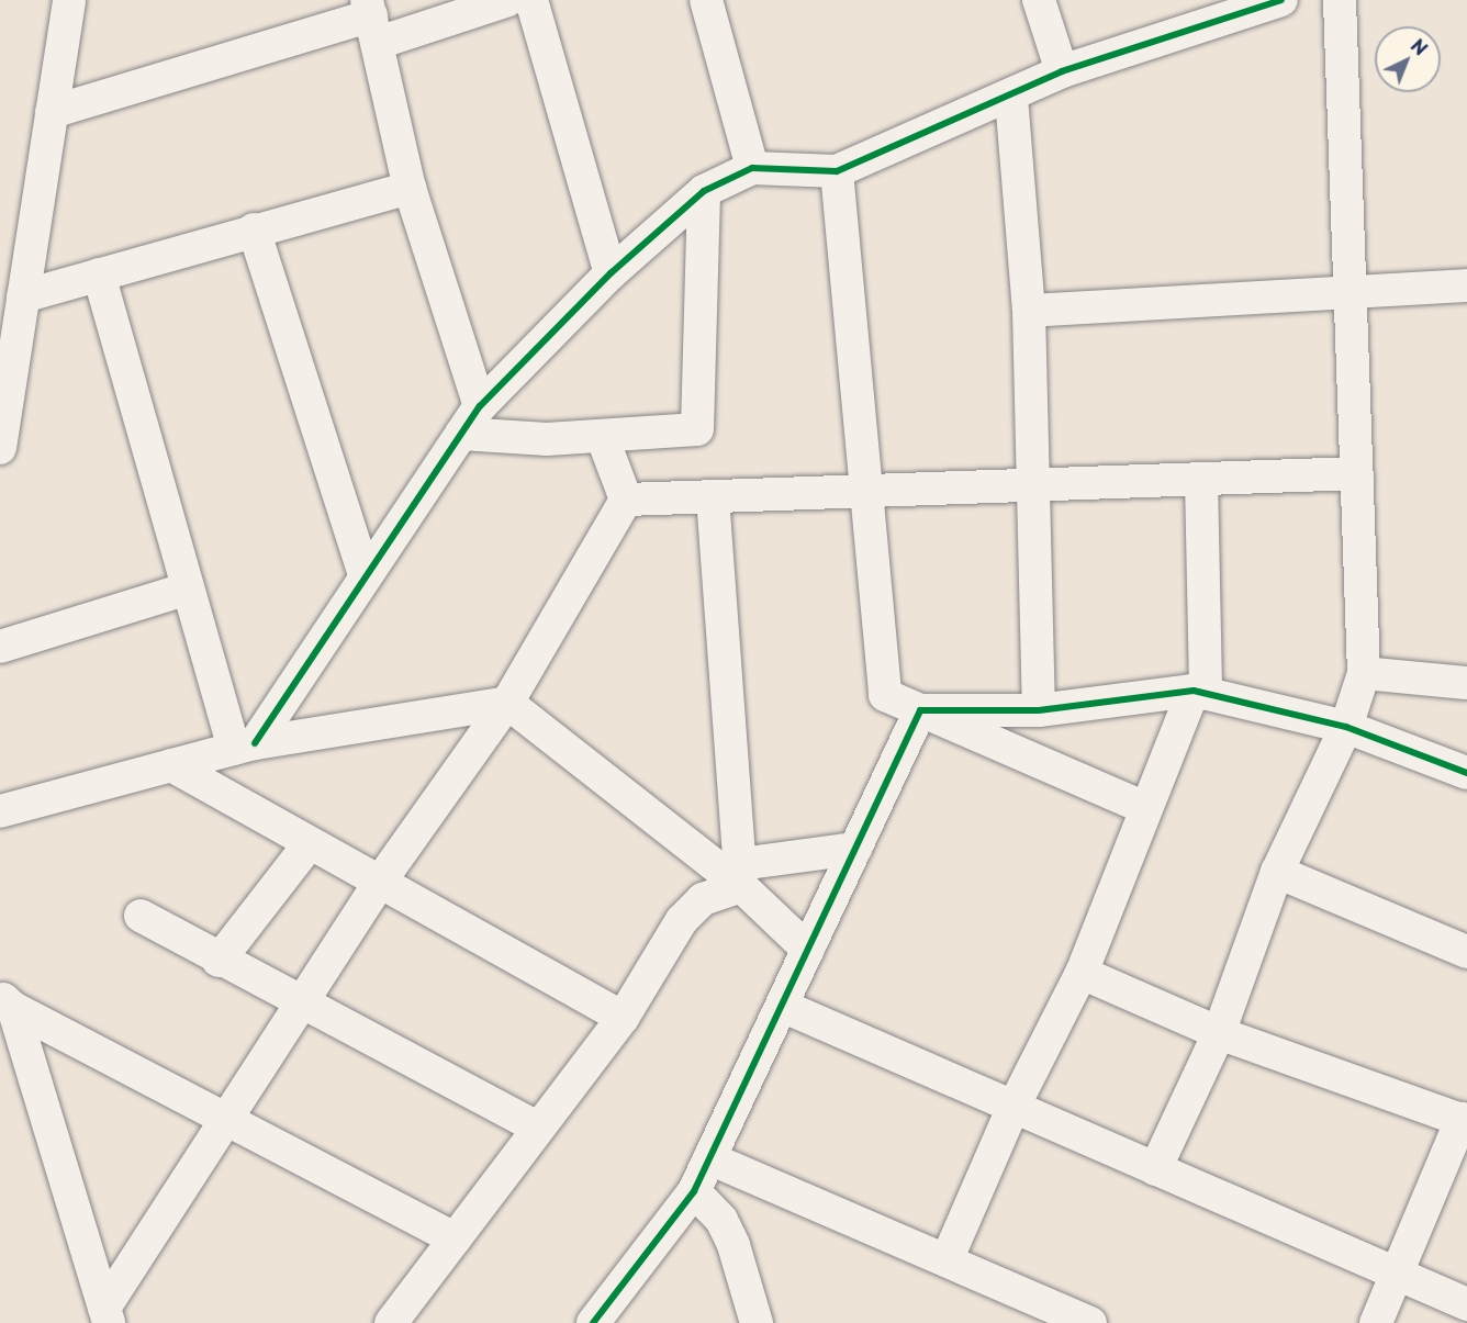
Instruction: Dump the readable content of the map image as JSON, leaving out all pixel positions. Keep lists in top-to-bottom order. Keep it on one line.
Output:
{"north":"top right"}
